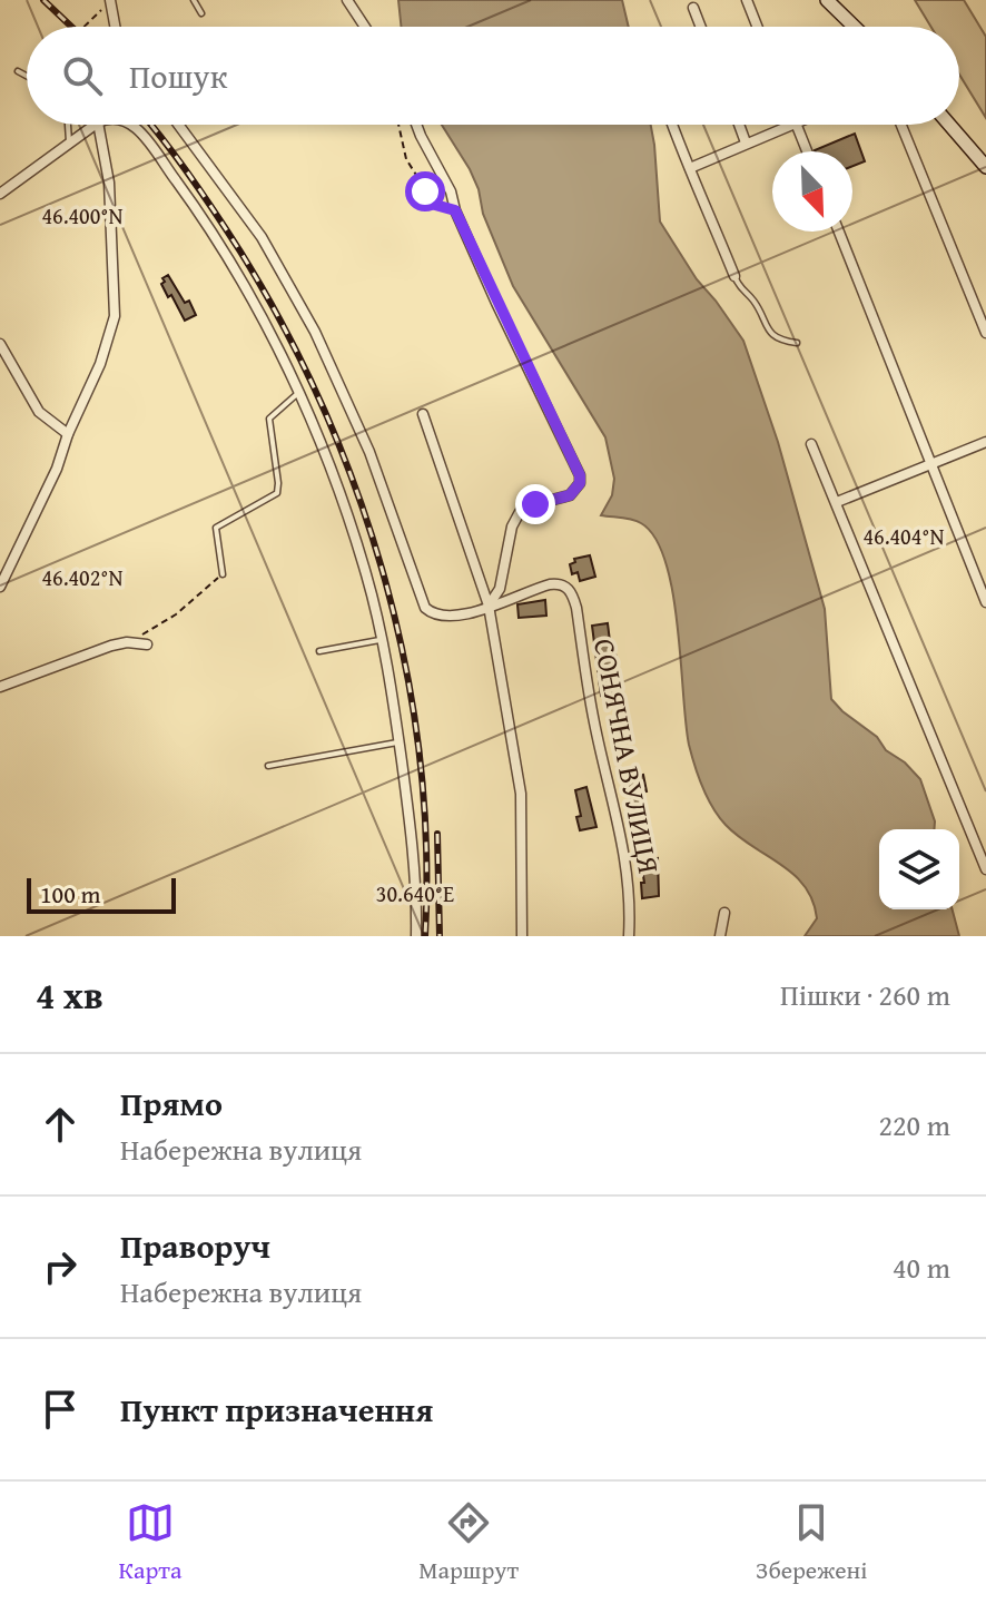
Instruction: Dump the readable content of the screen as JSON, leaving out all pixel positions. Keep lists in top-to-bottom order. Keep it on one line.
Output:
{"streets":{"street":["СОНЯЧНА ВУЛИЦЯ"]},"scale_bar":"100 m","north":"bottom right","page":{"search":"Пошук","scale":"100 m","heading":["4 хв","Пішки · 260 m"],"list":[["Прямо","Набережна вулиця","220 m"],["Праворуч","Набережна вулиця","40 m"],"Пункт призначення"],"nav":["Карта","Маршрут","Збережені"]},"coordinates":["46.400°N","46.404°N","46.402°N","30.640°E"]}
